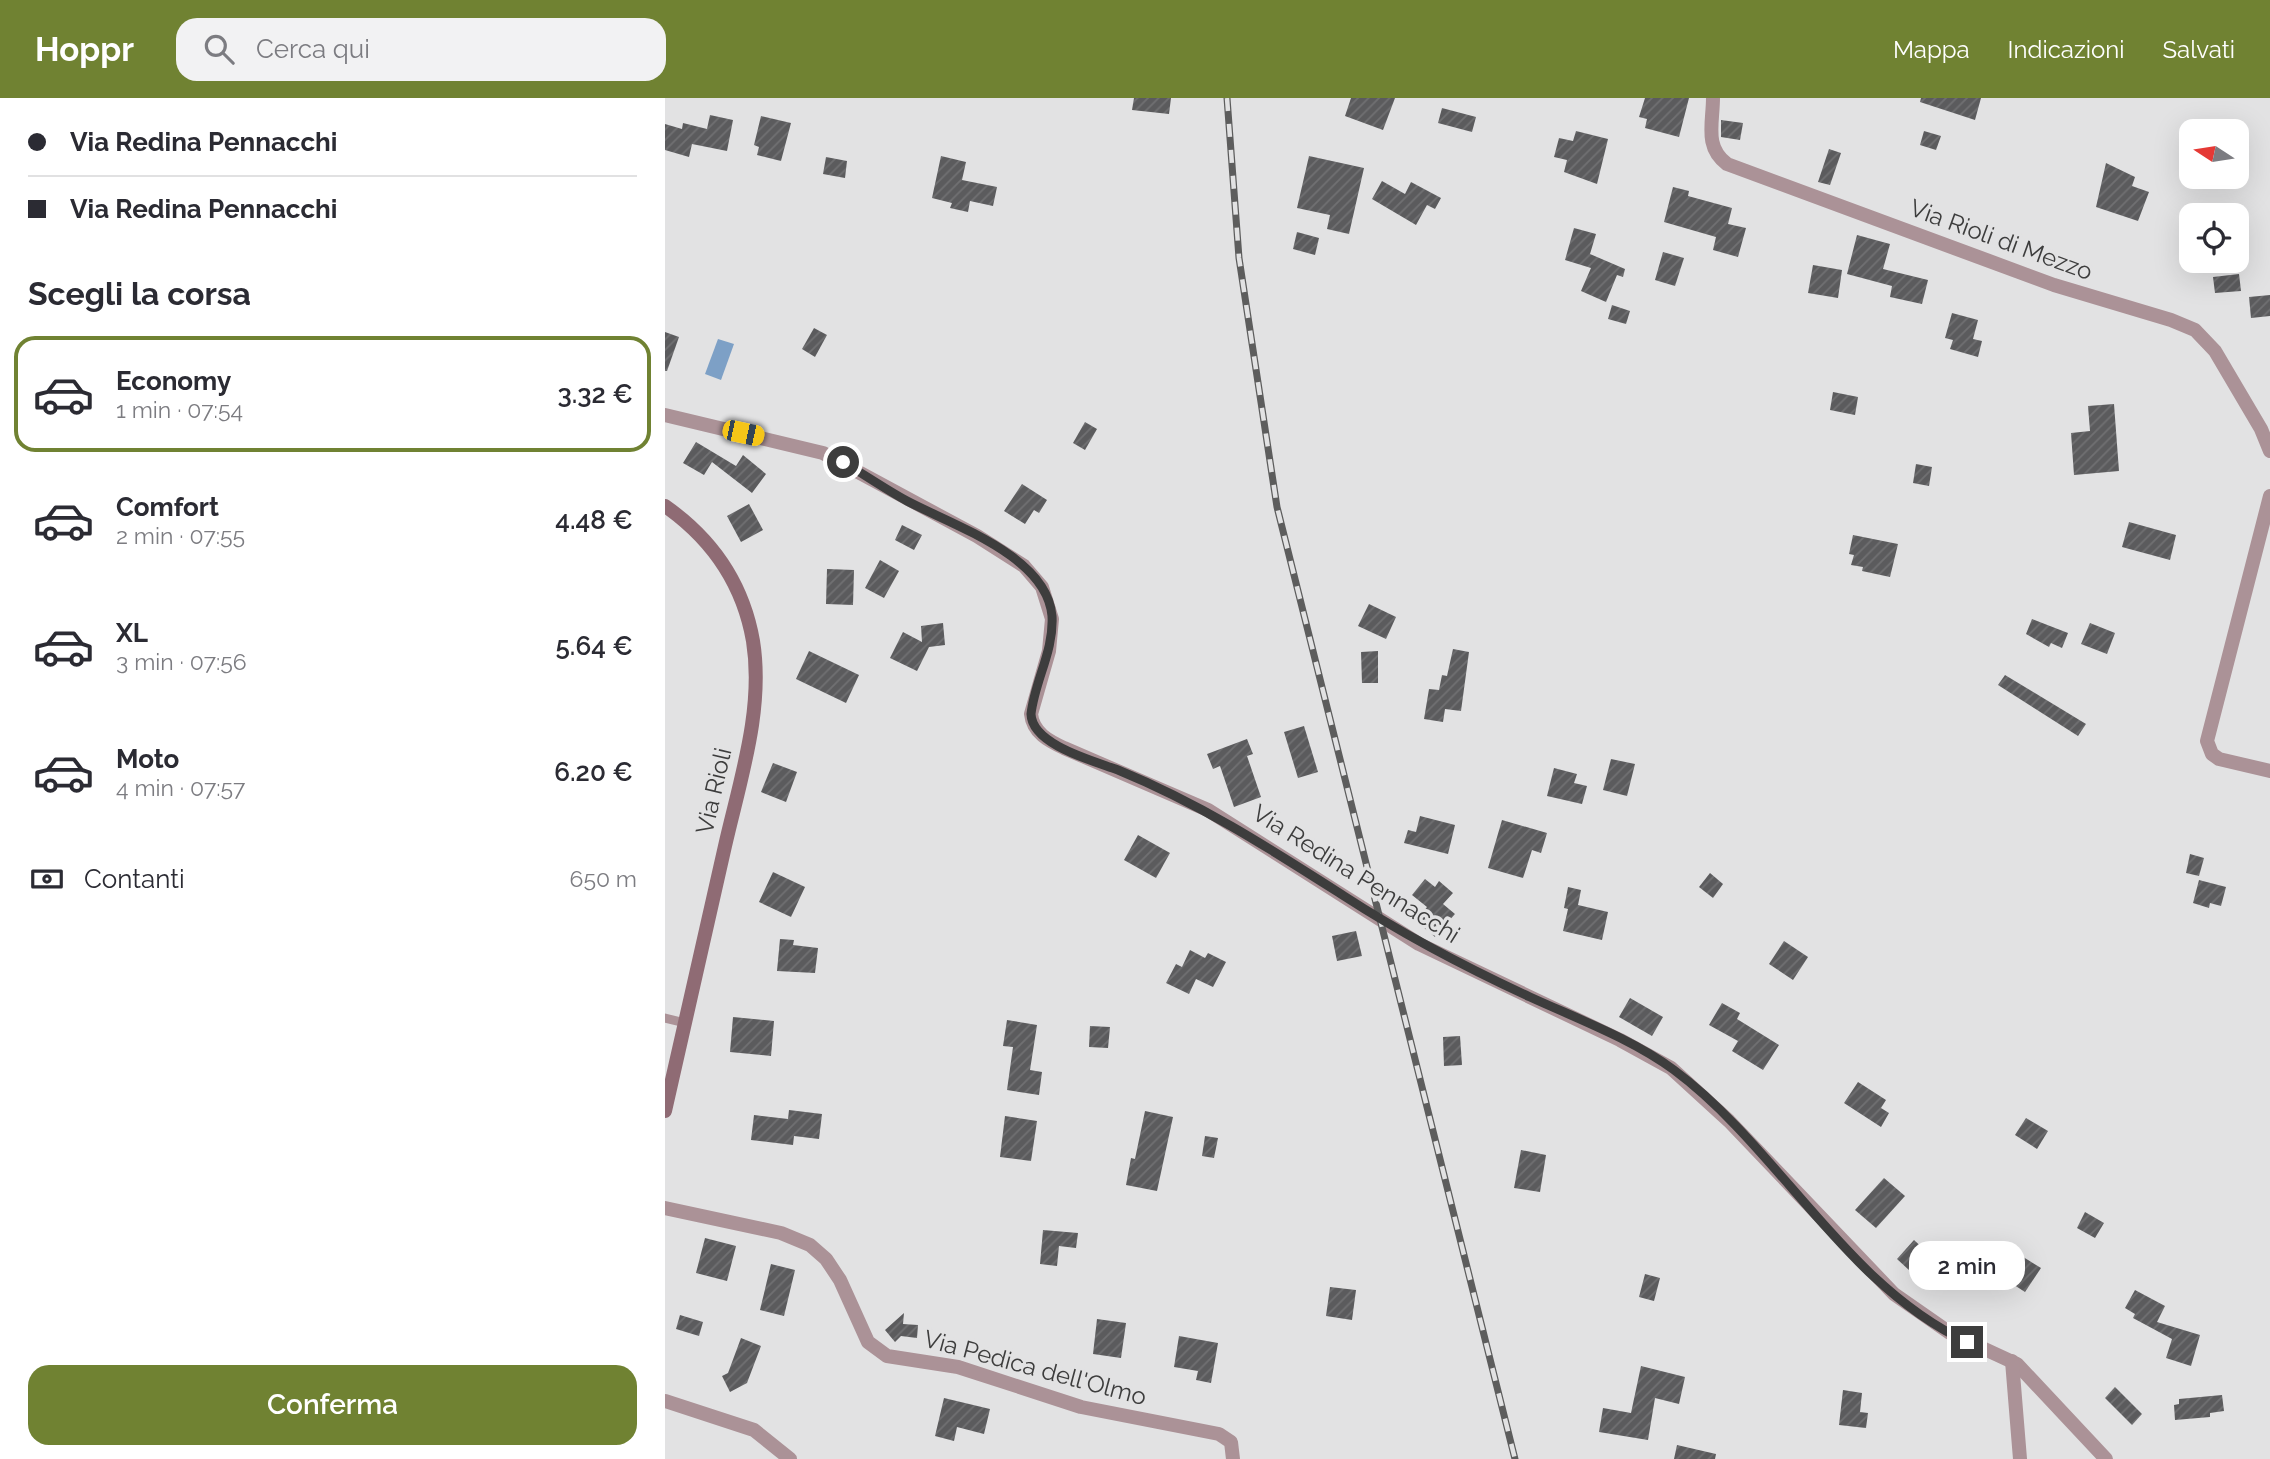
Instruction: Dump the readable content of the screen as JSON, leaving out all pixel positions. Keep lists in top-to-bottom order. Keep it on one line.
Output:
{"streets":{"main road":["Via Rioli"],"street":["Via Rioli di Mezzo","Via Redina Pennacchi","Via Pedica dell'Olmo"]},"north":"left","page":{"header":"Hoppr","search":"Cerca qui","nav":["Mappa","Indicazioni","Salvati"],"banner":["Via Redina Pennacchi","Via Redina Pennacchi"],"heading":"Scegli la corsa","list":[{"name":"Economy","note":"1 min · 07:54","value":"3.32 €"},{"name":"Comfort","note":"2 min · 07:55","value":"4.48 €"},{"name":"XL","note":"3 min · 07:56","value":"5.64 €"},{"name":"Moto","note":"4 min · 07:57","value":"6.20 €"}],"pay":["Contanti","650 m"],"bubble":"2 min","buttons":"Conferma"}}
